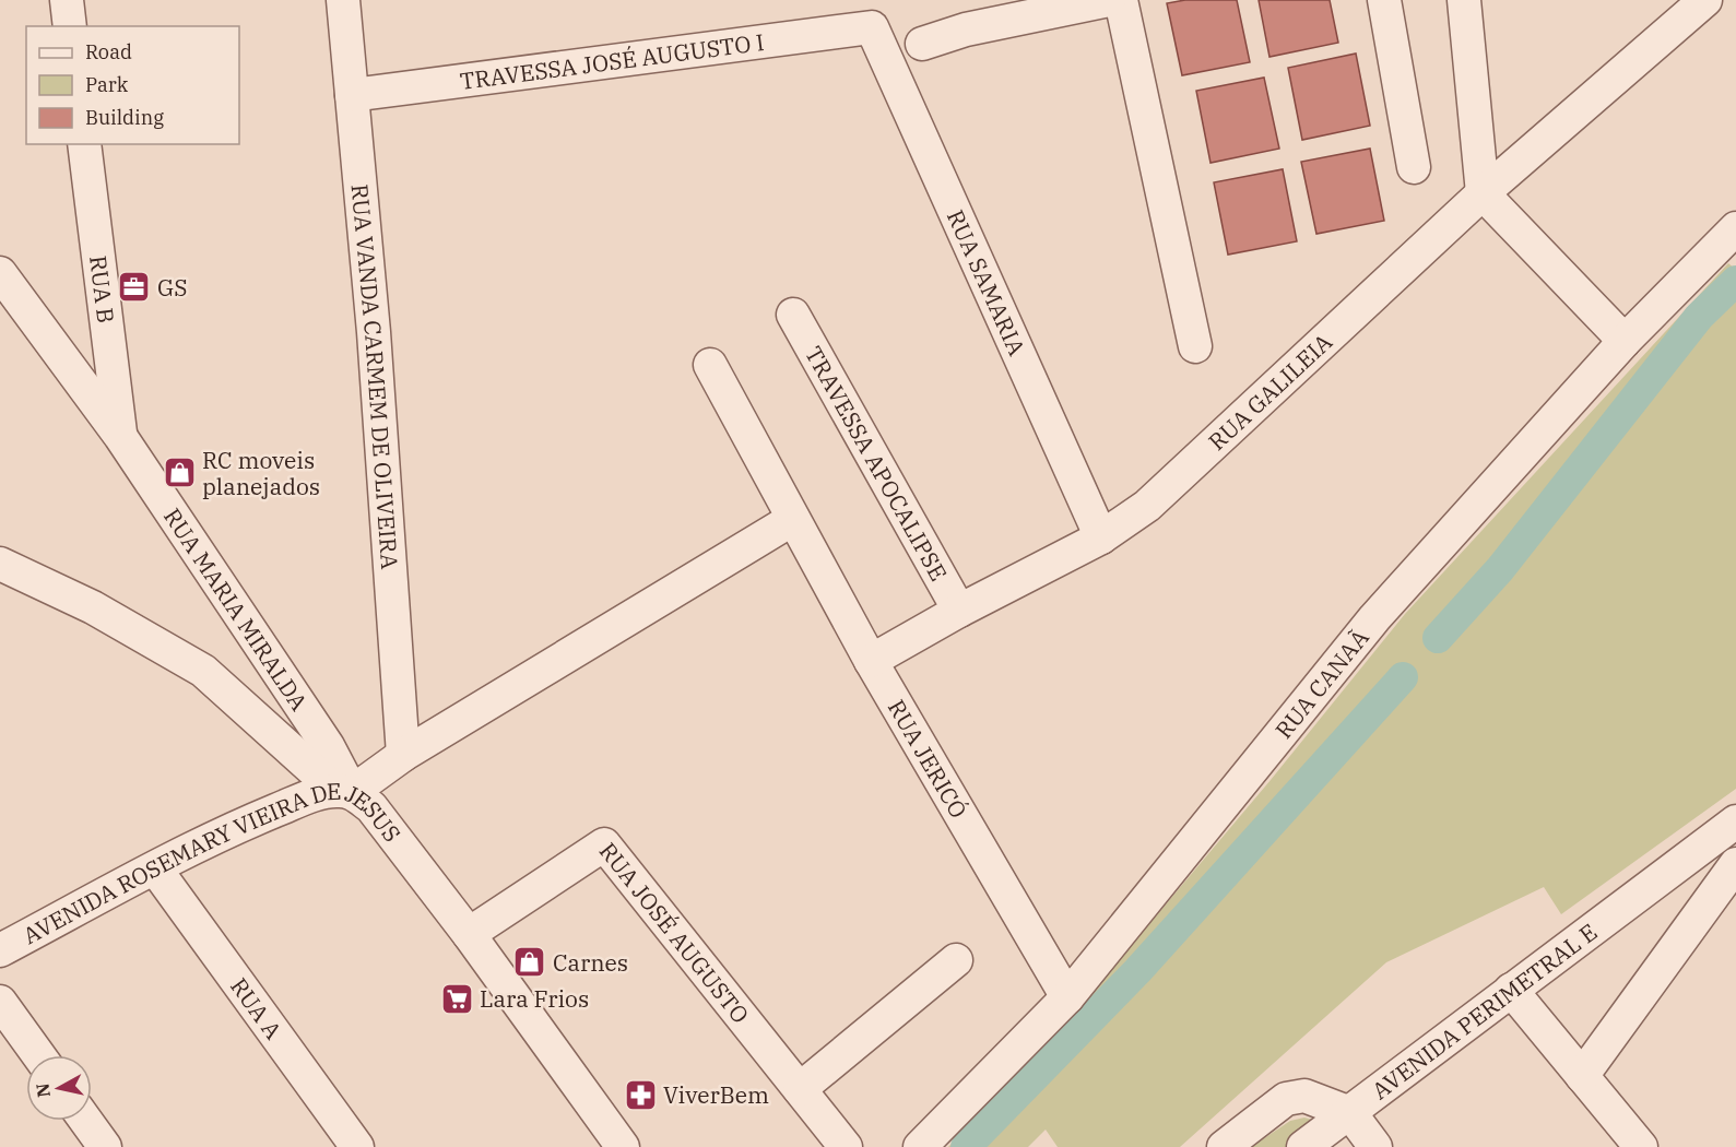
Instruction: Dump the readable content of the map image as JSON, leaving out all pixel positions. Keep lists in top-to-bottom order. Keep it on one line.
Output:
{"streets":{"street":["TRAVESSA JOSÉ AUGUSTO I","RUA SAMARIA","RUA B","RUA VANDA CARMEM DE OLIVEIRA","RUA GALILEIA","TRAVESSA APOCALIPSE","RUA MARIA MIRALDA","RUA CANAÃ","RUA JERICÓ","AVENIDA ROSEMARY VIEIRA DE JESUS","RUA JOSÉ AUGUSTO","RUA A","AVENIDA PERIMETRAL E"]},"crossings":[["TRAVESSA JOSÉ AUGUSTO I","RUA SAMARIA"],["TRAVESSA JOSÉ AUGUSTO I","RUA VANDA CARMEM DE OLIVEIRA"],["RUA SAMARIA","RUA GALILEIA"],["RUA B","RUA MARIA MIRALDA"],["RUA GALILEIA","TRAVESSA APOCALIPSE"],["RUA GALILEIA","RUA JERICÓ"],["RUA MARIA MIRALDA","AVENIDA ROSEMARY VIEIRA DE JESUS"],["RUA CANAÃ","RUA JERICÓ"],["AVENIDA ROSEMARY VIEIRA DE JESUS","RUA JOSÉ AUGUSTO"],["AVENIDA ROSEMARY VIEIRA DE JESUS","RUA A"]],"places":{"office":["GS"],"shop":["RC moveis planejados","Carnes"],"supermarket":["Lara Frios"],"pharmacy":["ViverBem"]},"legend":["Road","Park","Building"],"north":"left"}
